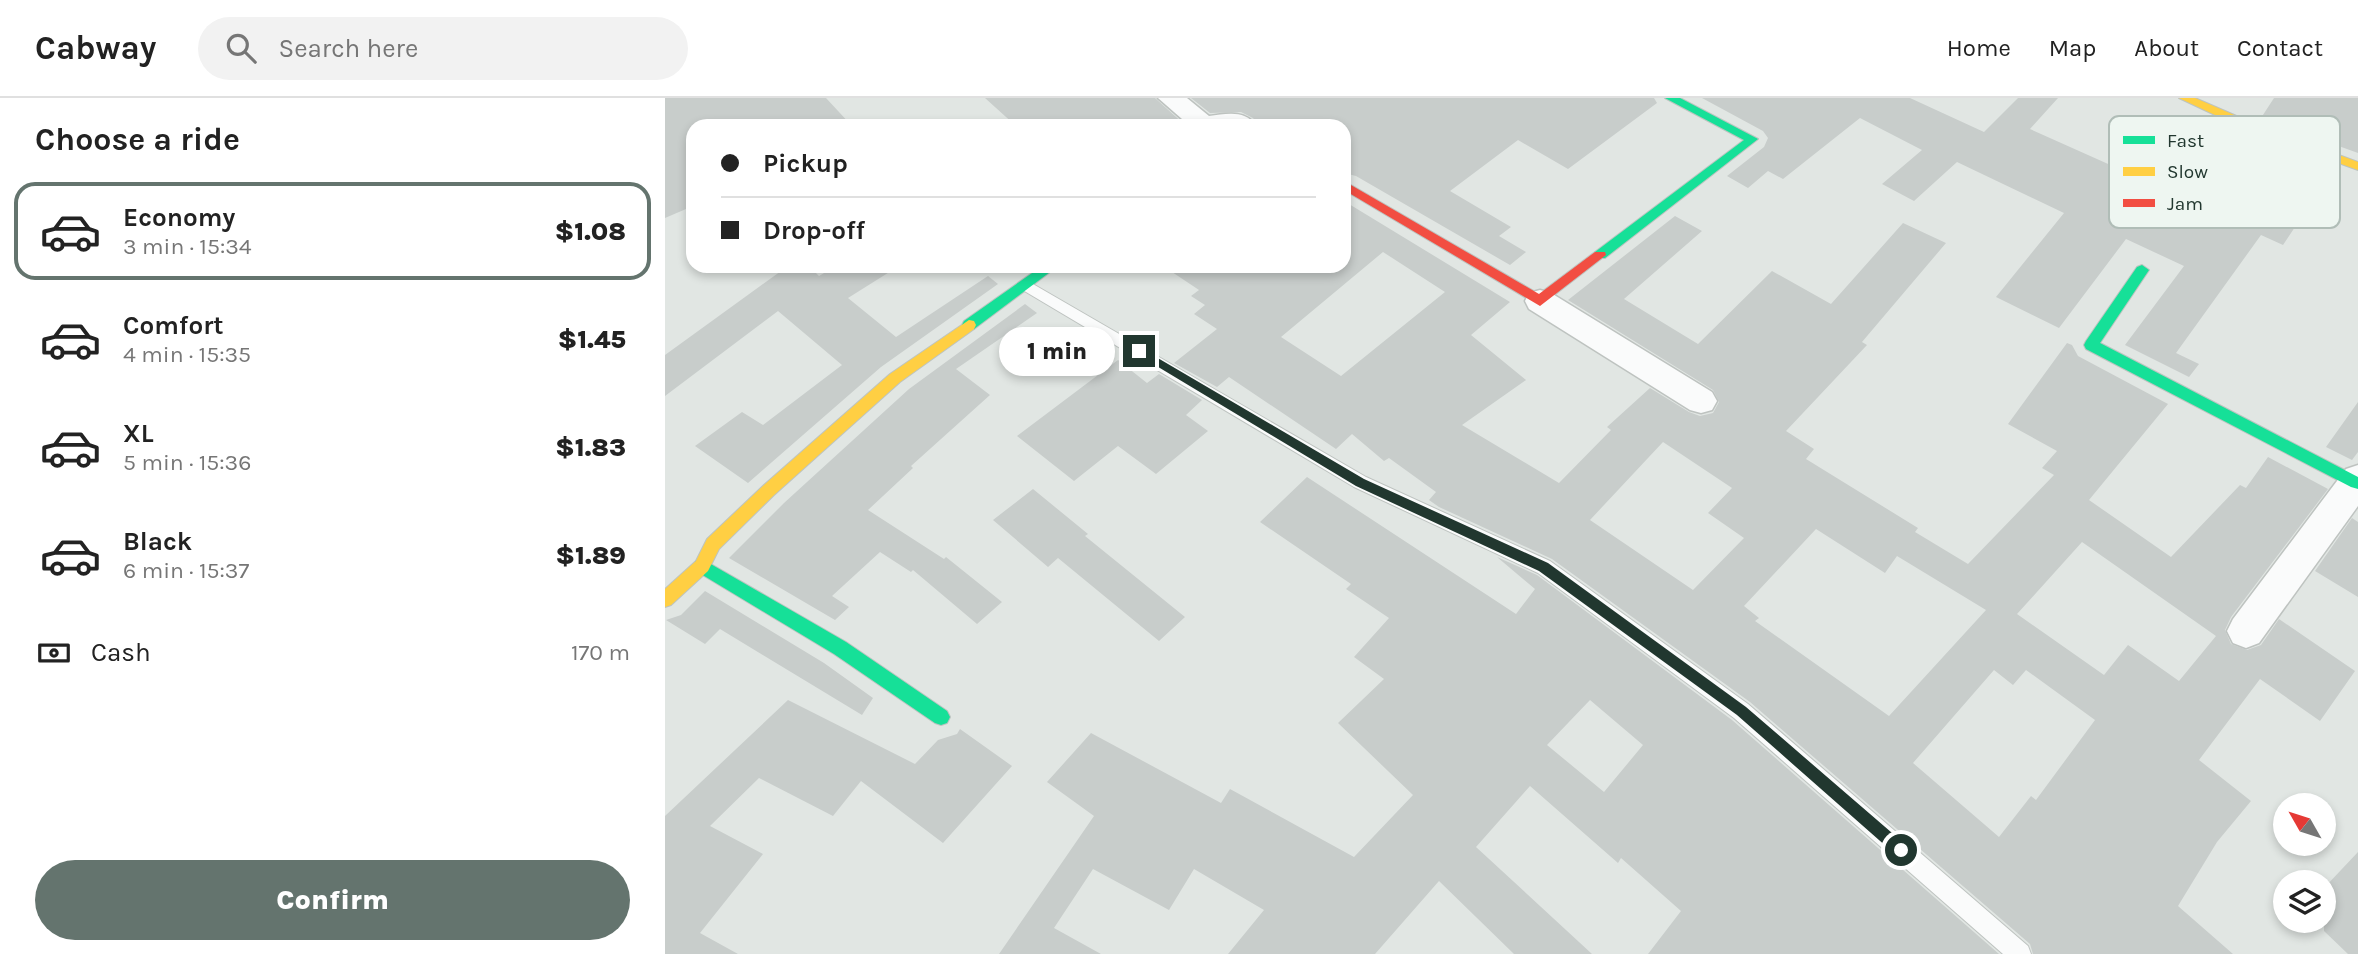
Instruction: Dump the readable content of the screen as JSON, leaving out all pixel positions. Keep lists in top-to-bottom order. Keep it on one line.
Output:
{"legend":["Fast","Slow","Jam"],"north":"top left","page":{"header":"Cabway","search":"Search here","nav":["Home","Map","About","Contact"],"heading":"Choose a ride","banner":["Pickup","Drop-off"],"list":[{"name":"Economy","note":"3 min · 15:34","value":"$1.08"},{"name":"Comfort","note":"4 min · 15:35","value":"$1.45"},{"name":"XL","note":"5 min · 15:36","value":"$1.83"},{"name":"Black","note":"6 min · 15:37","value":"$1.89"}],"bubble":"1 min","pay":["Cash","170 m"],"buttons":"Confirm"}}
